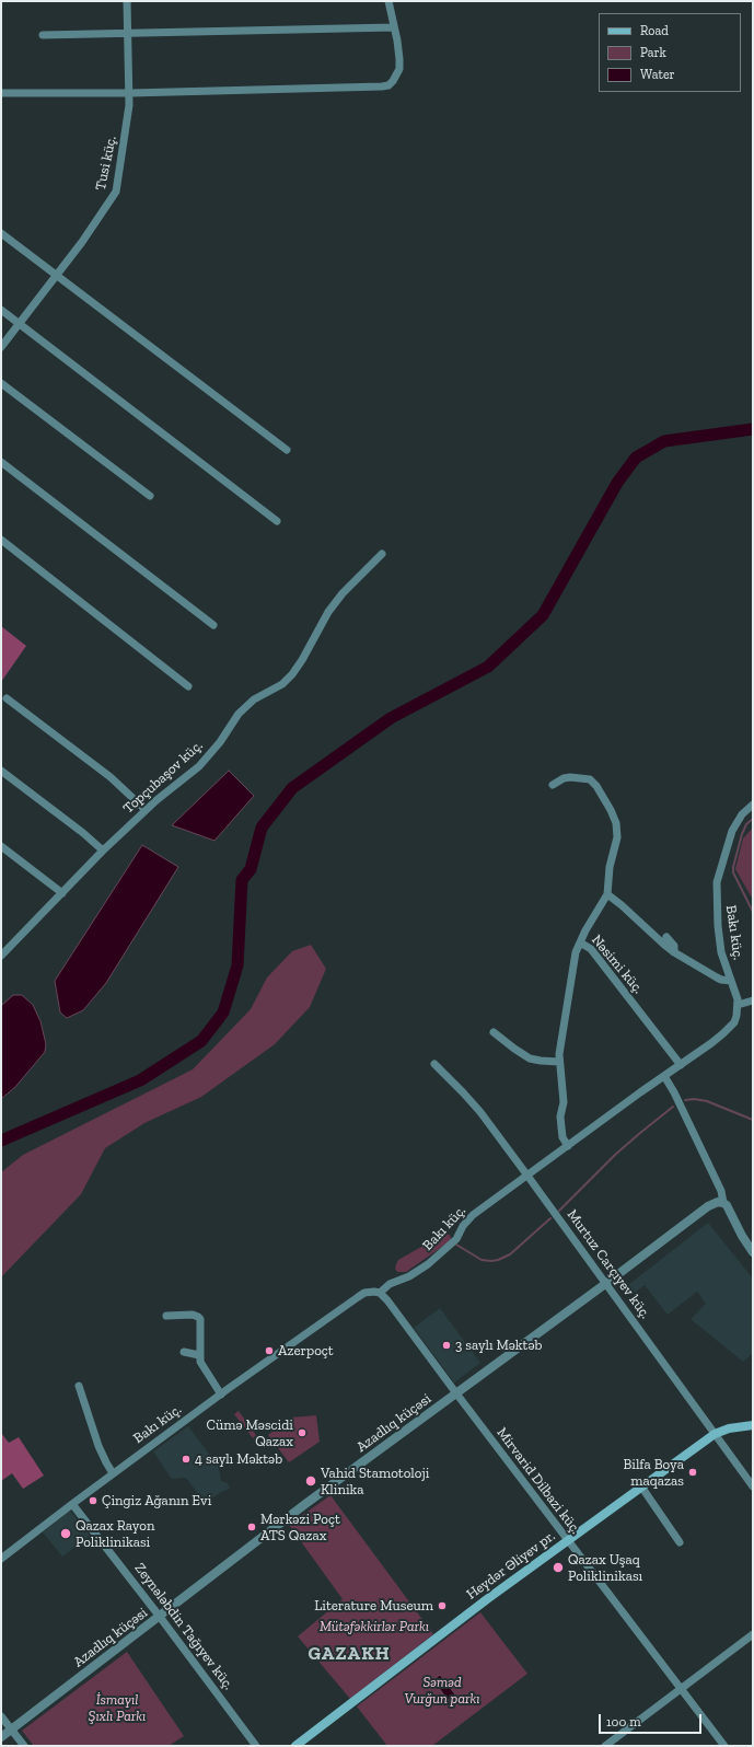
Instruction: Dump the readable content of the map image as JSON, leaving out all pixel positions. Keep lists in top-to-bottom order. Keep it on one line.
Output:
{"streets":{"main road":["Heydər Əliyev pr."],"street":["Tusi küç.","Topçubaşov küç.","Bakı küç.","Nəsimi küç.","Murtuz Carçıyev küç.","Azadlıq küçəsi","Mirvarid Dilbazi küç.","Zeynələbdin Tağıyev küç."]},"crossings":[["Bakı küç.","Nəsimi küç."],["Bakı küç.","Murtuz Carçıyev küç."],["Bakı küç.","Mirvarid Dilbazi küç."],["Bakı küç.","Zeynələbdin Tağıyev küç."],["Murtuz Carçıyev küç.","Azadlıq küçəsi"],["Murtuz Carçıyev küç.","Heydər Əliyev pr."],["Azadlıq küçəsi","Mirvarid Dilbazi küç."],["Azadlıq küçəsi","Zeynələbdin Tağıyev küç."],["Mirvarid Dilbazi küç.","Heydər Əliyev pr."]],"districts":["GAZAKH"],"parks":["Mütəfəkkirlər Parkı","Səməd Vurğun parkı","İsmayıl Şıxlı Parkı"],"places":["3 saylı Məktəb","Azerpoçt","Cümə Məscidi Qazax","4 saylı Məktəb","Bilfa Boya maqazas","Vahid Stamotoloji Klinika","Çingiz Ağanın Evi","Mərkəzi Poçt ATS Qazax","Qazax Rayon Poliklinikasi","Qazax Uşaq Poliklinikası","Literature Museum"],"legend":["Road","Park","Water"],"scale_bar":"100 m"}
